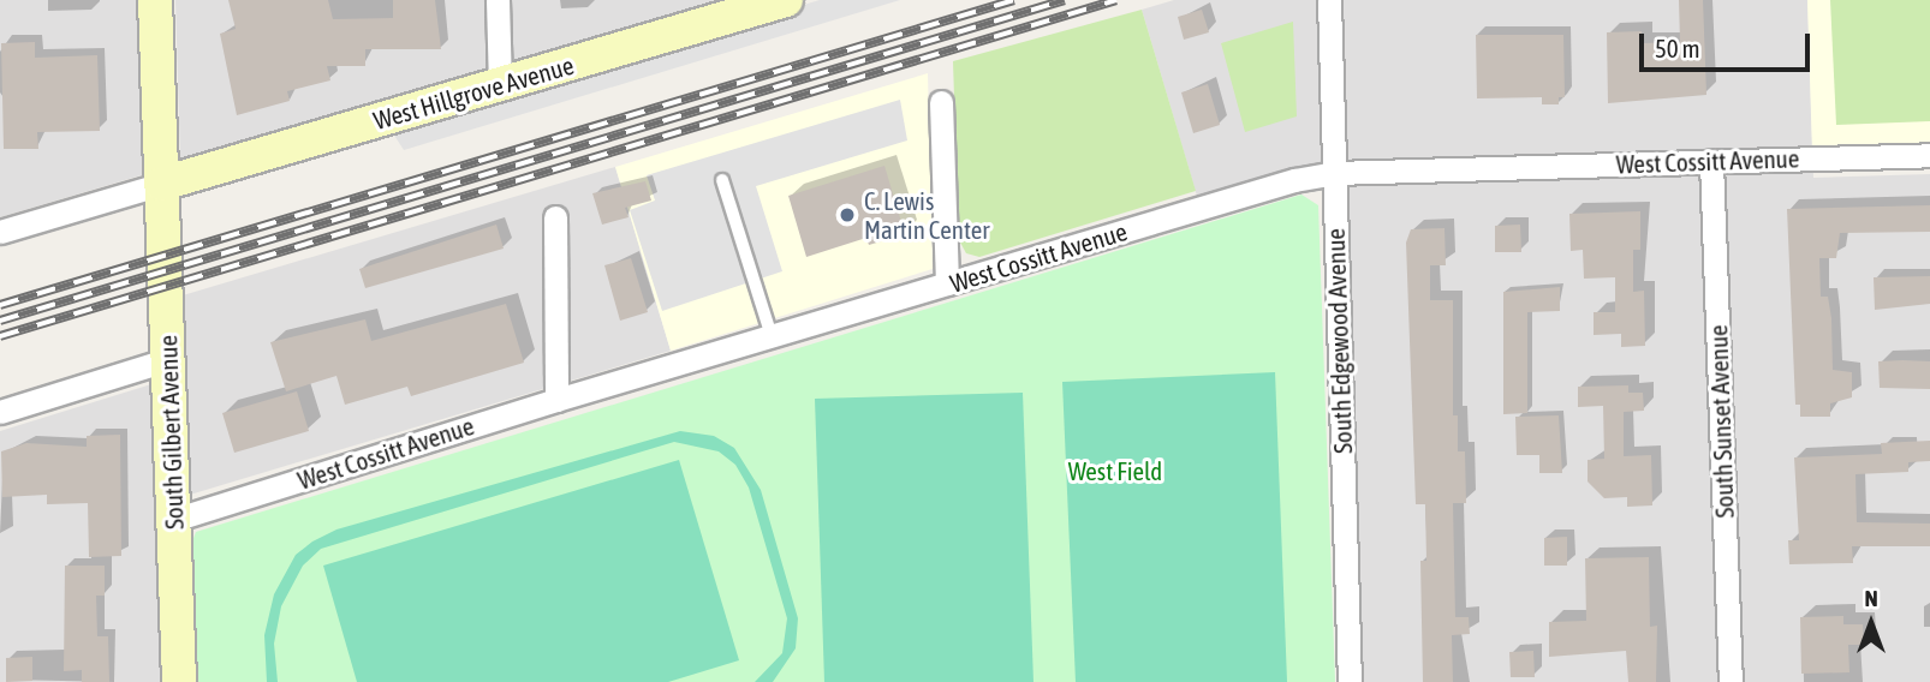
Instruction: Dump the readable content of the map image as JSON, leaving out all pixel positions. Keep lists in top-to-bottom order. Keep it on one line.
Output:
{"streets":{"street":["West Hillgrove Avenue","West Cossitt Avenue","South Edgewood Avenue","South Sunset Avenue","South Gilbert Avenue"]},"crossings":[["West Hillgrove Avenue","South Gilbert Avenue"],["West Cossitt Avenue","South Edgewood Avenue"],["West Cossitt Avenue","South Sunset Avenue"],["West Cossitt Avenue","South Gilbert Avenue"]],"parks":["West Field"],"places":["C. Lewis Martin Center"],"scale_bar":"50 m","north":"top"}
